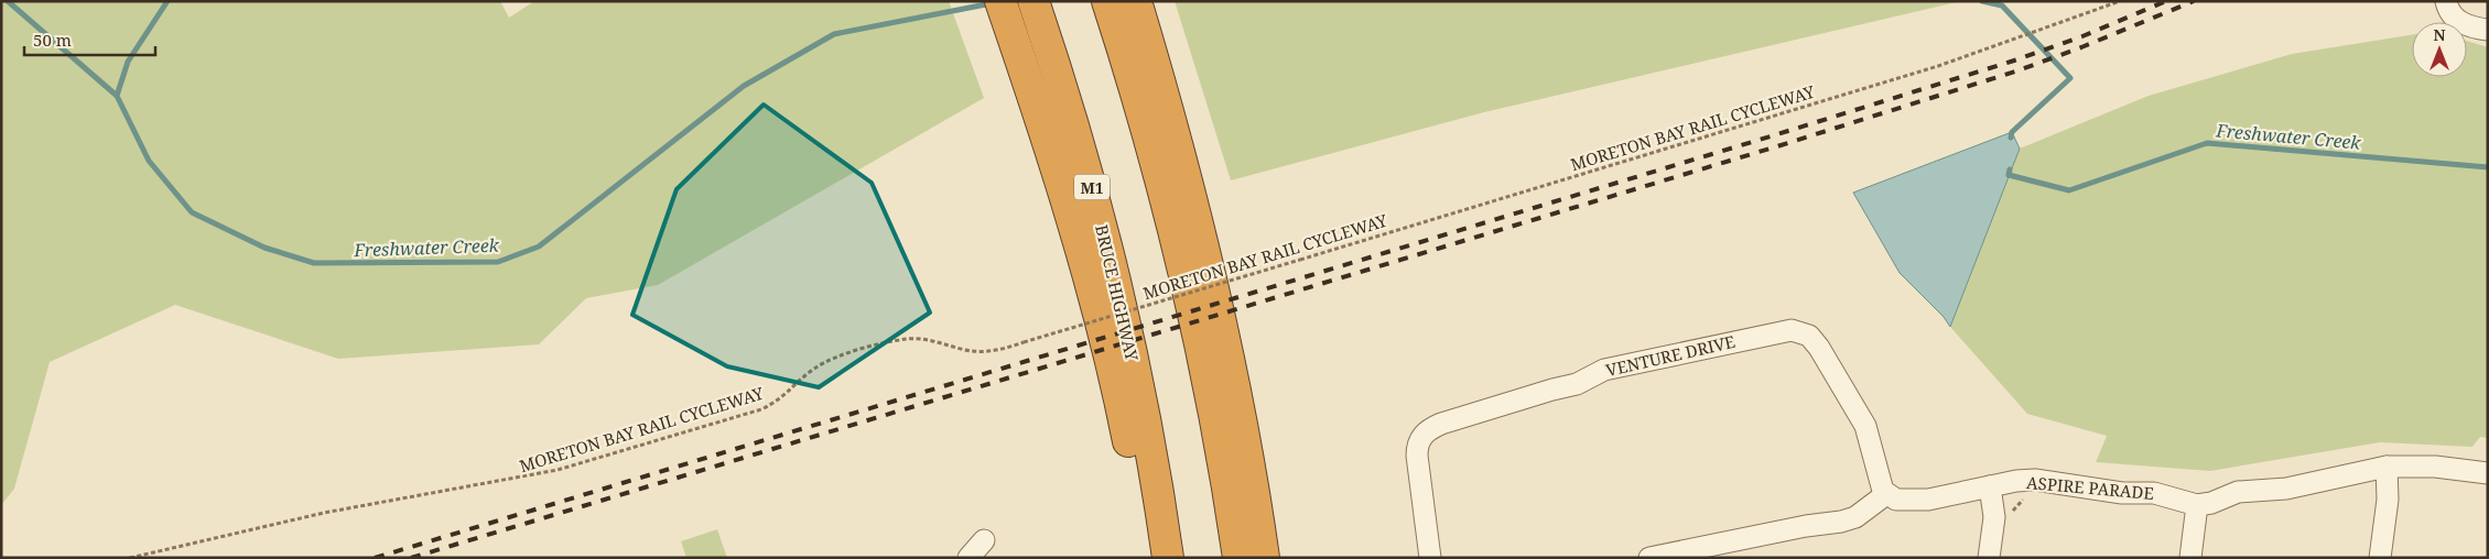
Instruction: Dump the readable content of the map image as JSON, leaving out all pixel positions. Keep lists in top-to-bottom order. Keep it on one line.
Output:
{"streets":{"highway":["M1","BRUCE HIGHWAY"],"street":["VENTURE DRIVE","ASPIRE PARADE"],"path":["MORETON BAY RAIL CYCLEWAY"]},"crossings":[["VENTURE DRIVE","ASPIRE PARADE"]],"water":["Freshwater Creek"],"scale_bar":"50 m","north":"top"}
